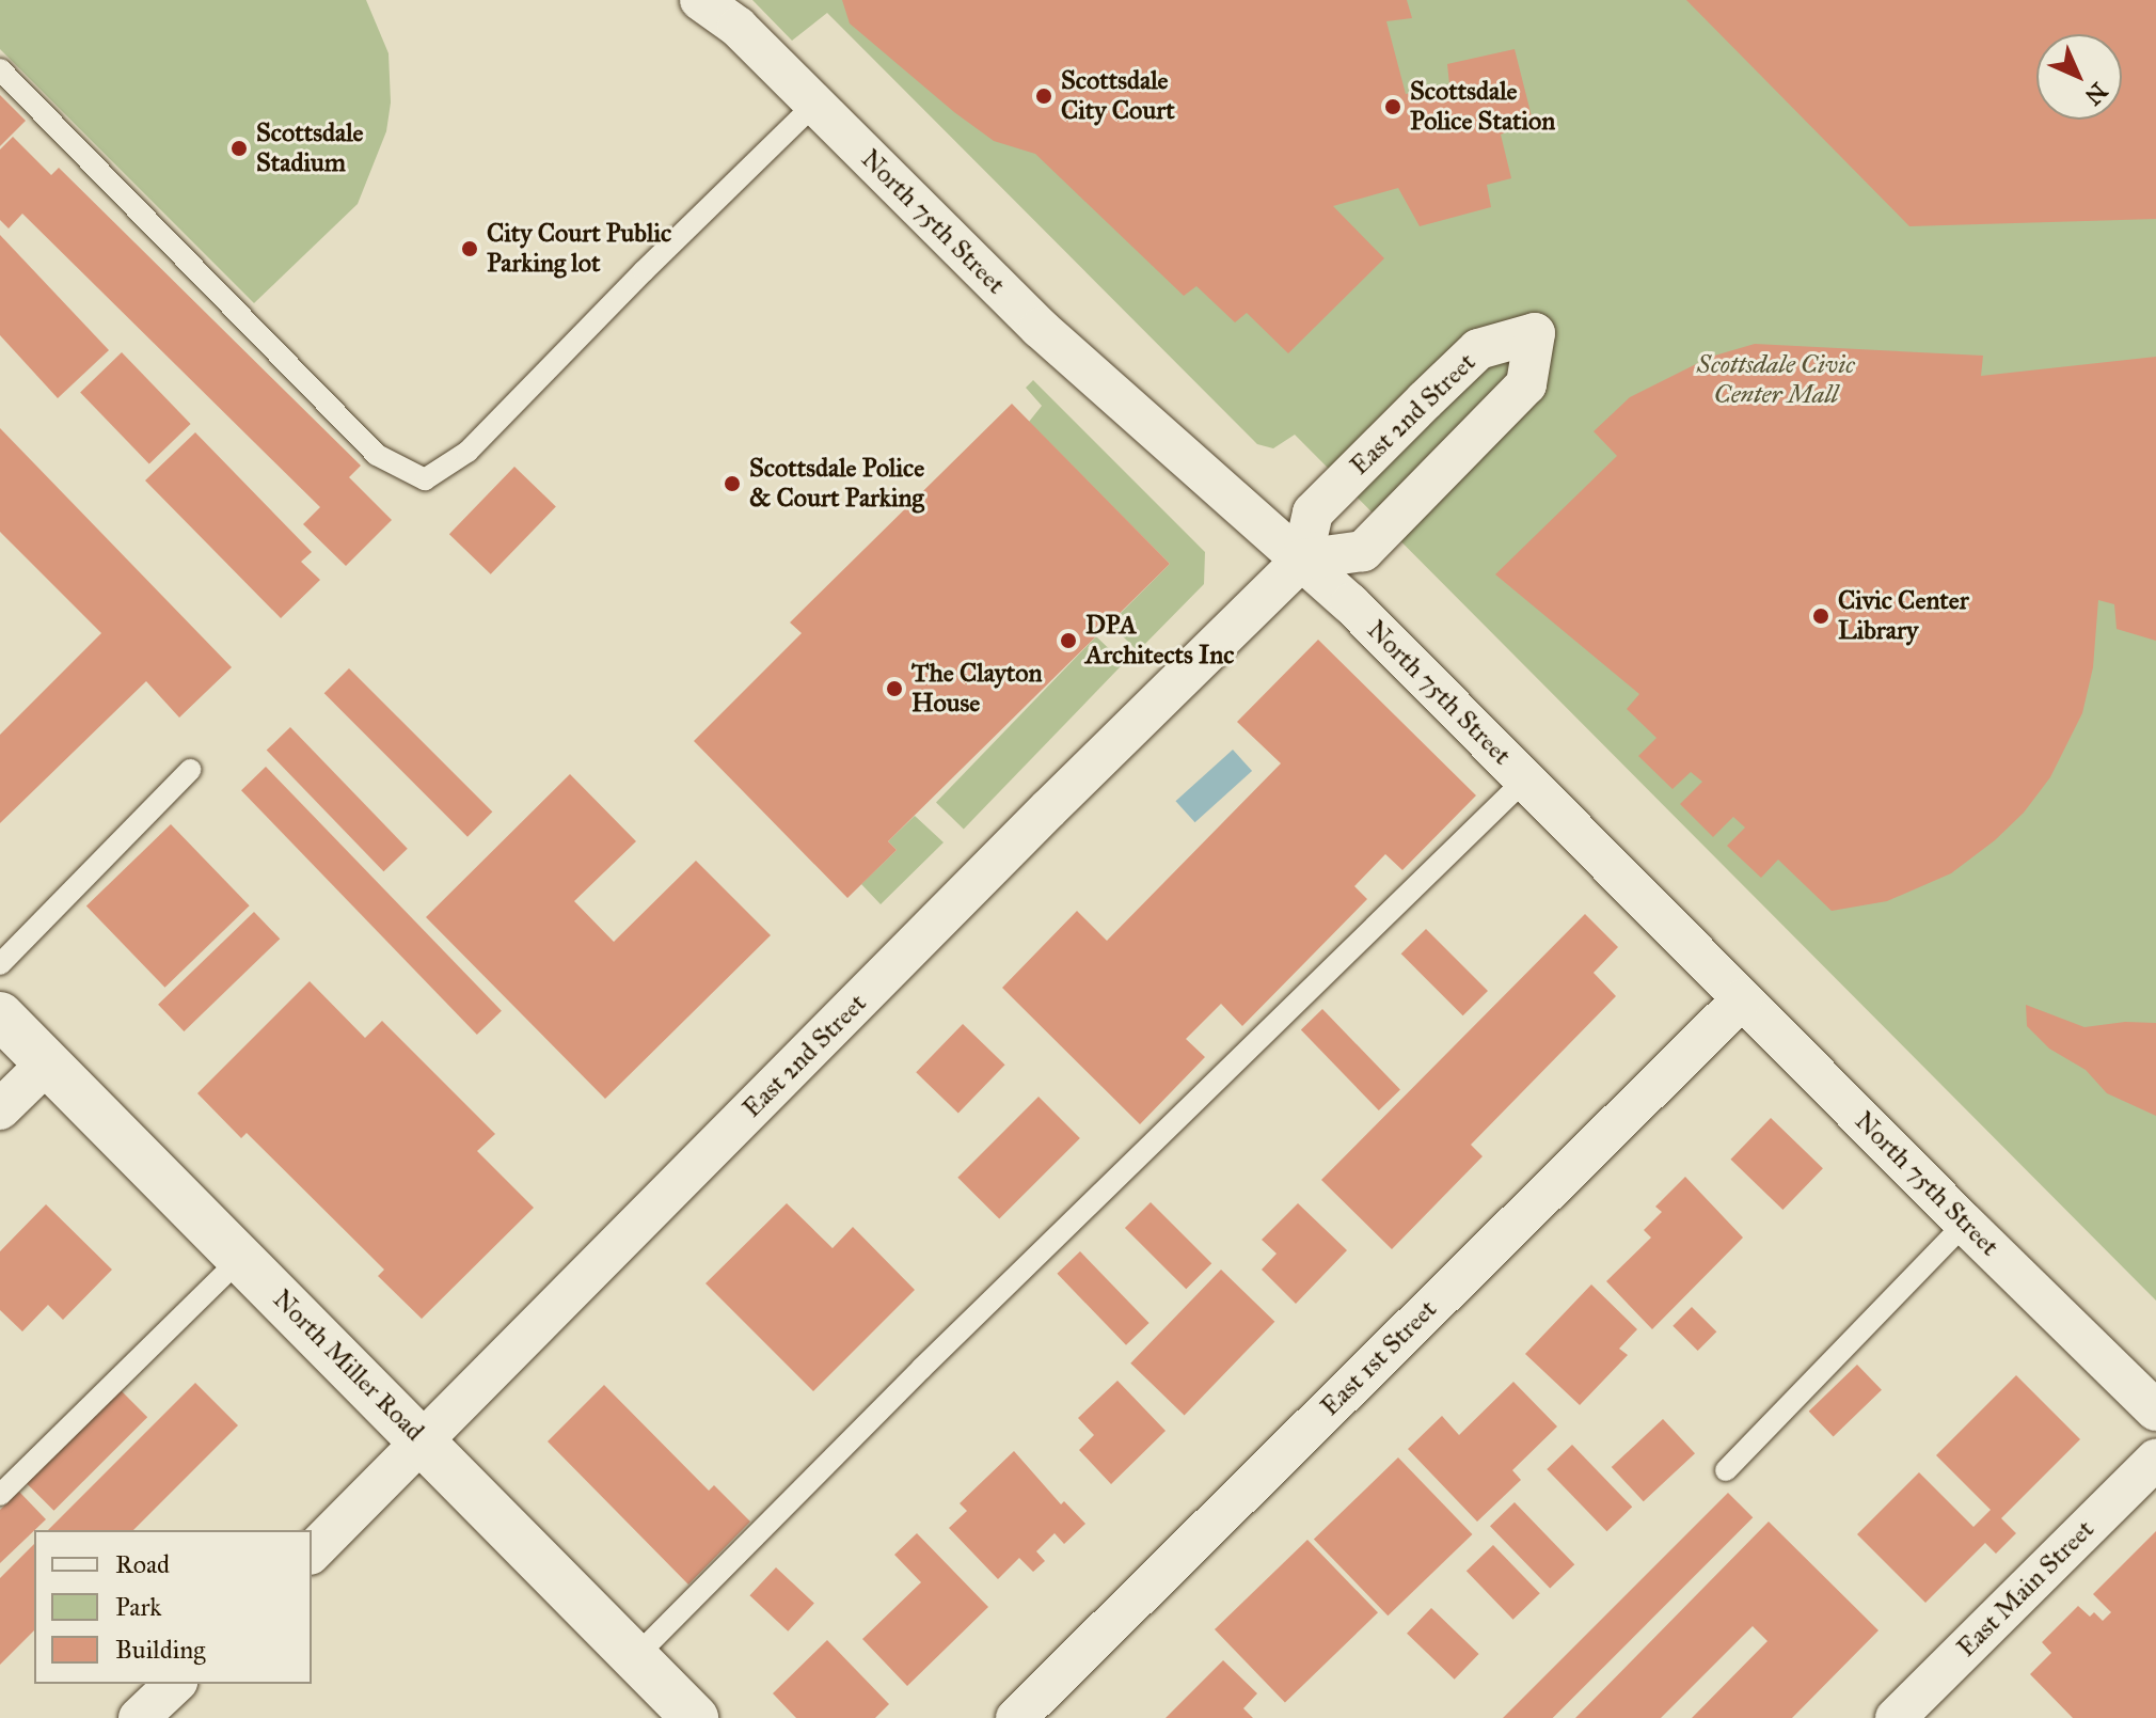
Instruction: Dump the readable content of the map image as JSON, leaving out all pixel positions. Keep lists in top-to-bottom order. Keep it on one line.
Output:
{"streets":{"street":["North 75th Street","East 2nd Street","East 1st Street","North Miller Road","East Main Street"]},"crossings":[["North 75th Street","East 2nd Street"],["North 75th Street","East 1st Street"],["East 2nd Street","North Miller Road"]],"parks":["Scottsdale Civic Center Mall"],"places":["Scottsdale City Court","Scottsdale Police Station","Scottsdale Stadium","City Court Public Parking lot","Scottsdale Police & Court Parking","Civic Center Library","DPA Architects Inc","The Clayton House"],"legend":["Road","Park","Building"],"north":"bottom right"}
